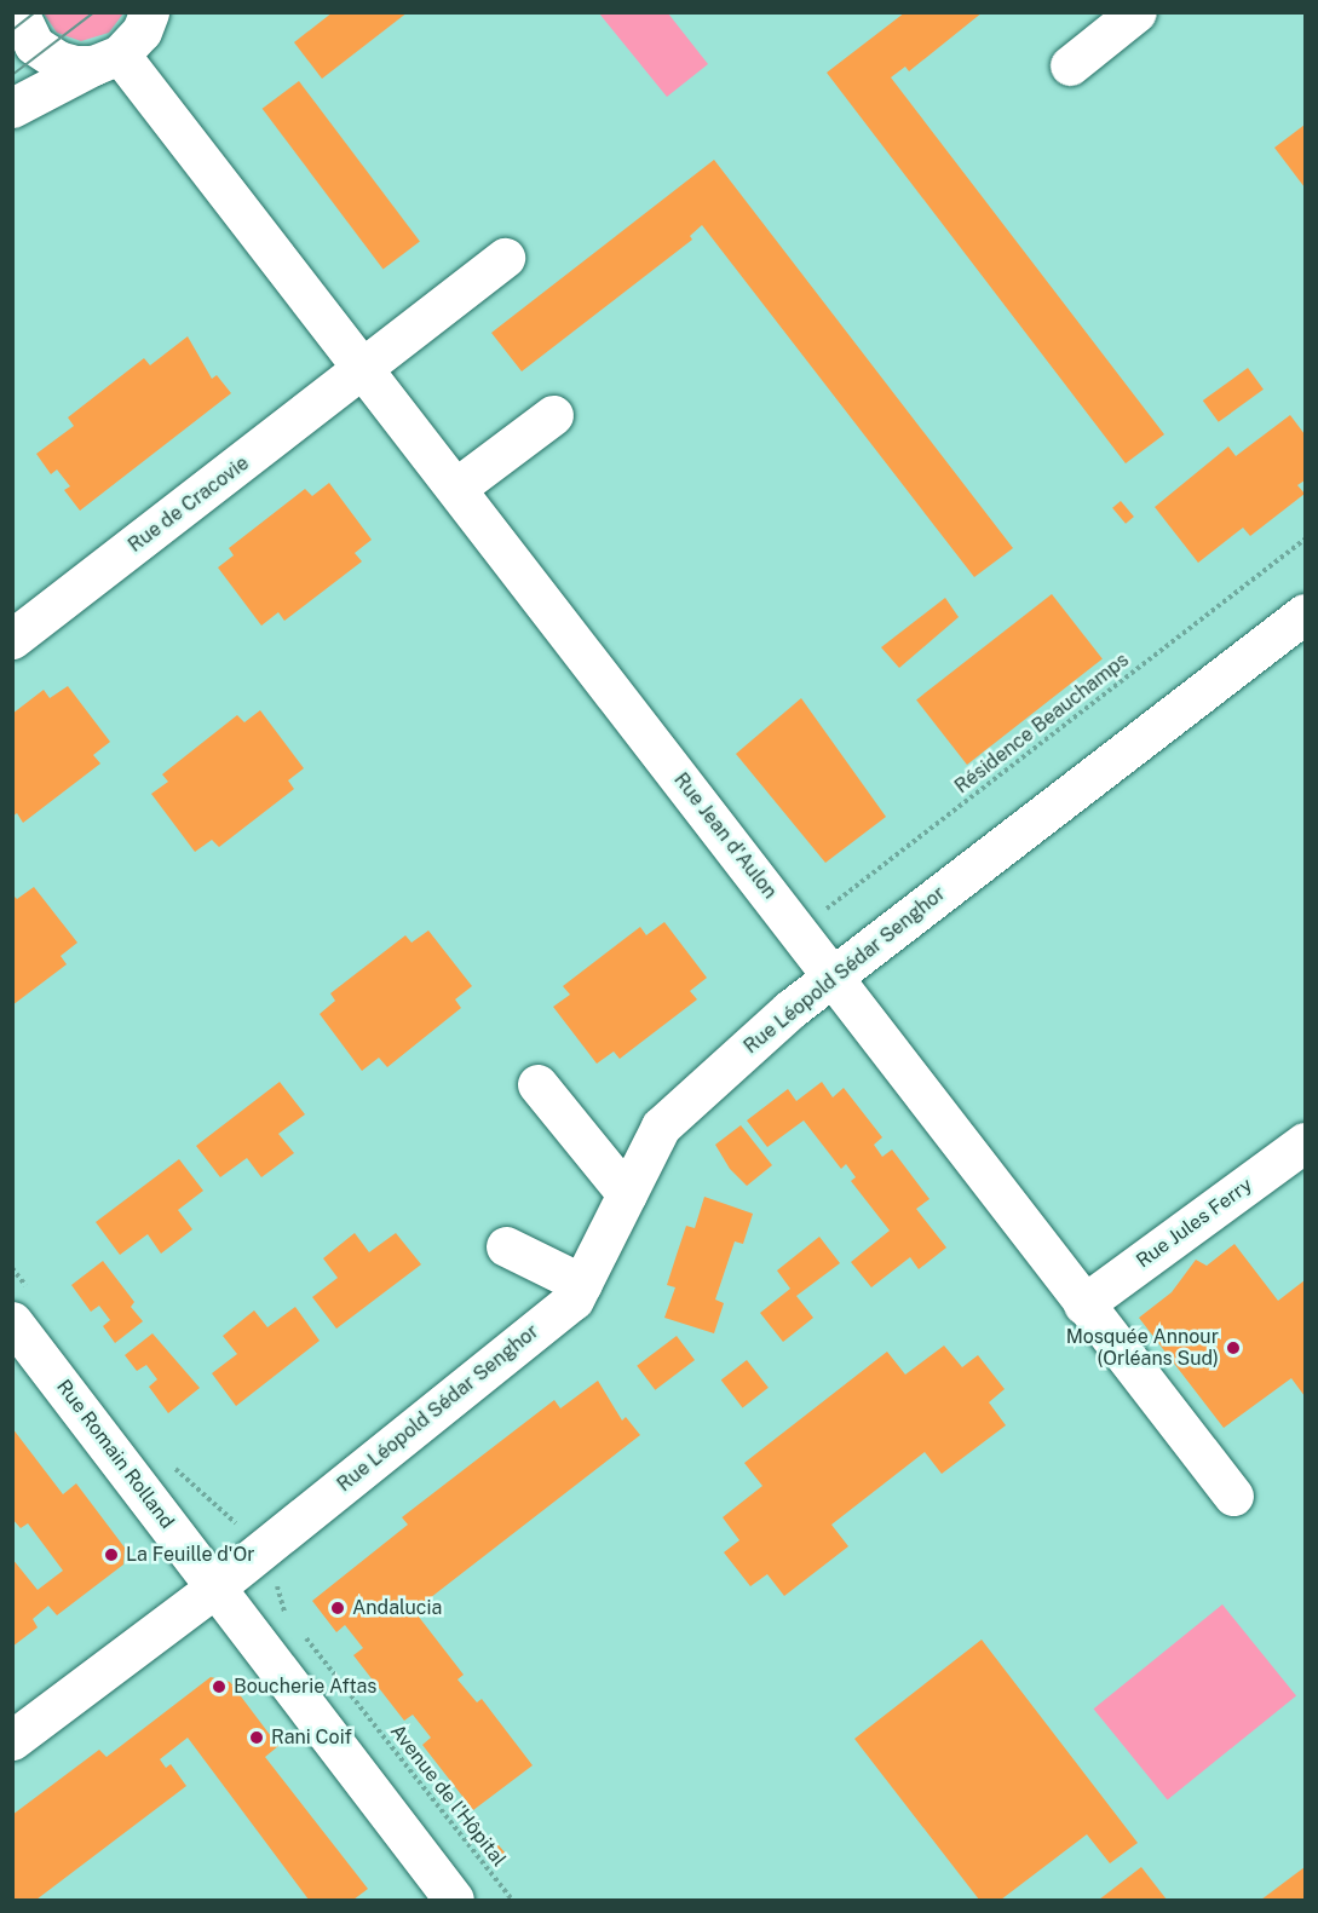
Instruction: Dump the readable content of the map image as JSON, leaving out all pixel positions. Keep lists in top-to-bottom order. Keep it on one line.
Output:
{"streets":{"street":["Rue de Cracovie","Rue Jean d'Aulon","Rue Léopold Sédar Senghor","Rue Jules Ferry","Rue Romain Rolland"],"path":["Résidence Beauchamps","Avenue de l'Hôpital"]},"crossings":[["Rue de Cracovie","Rue Jean d'Aulon"],["Résidence Beauchamps","Rue Jean d'Aulon"],["Rue Jean d'Aulon","Rue Léopold Sédar Senghor"],["Rue Jean d'Aulon","Rue Jules Ferry"],["Rue Léopold Sédar Senghor","Rue Romain Rolland"]],"places":["Mosquée Annour (Orléans Sud)","La Feuille d'Or","Andalucia","Boucherie Aftas","Rani Coif"]}
